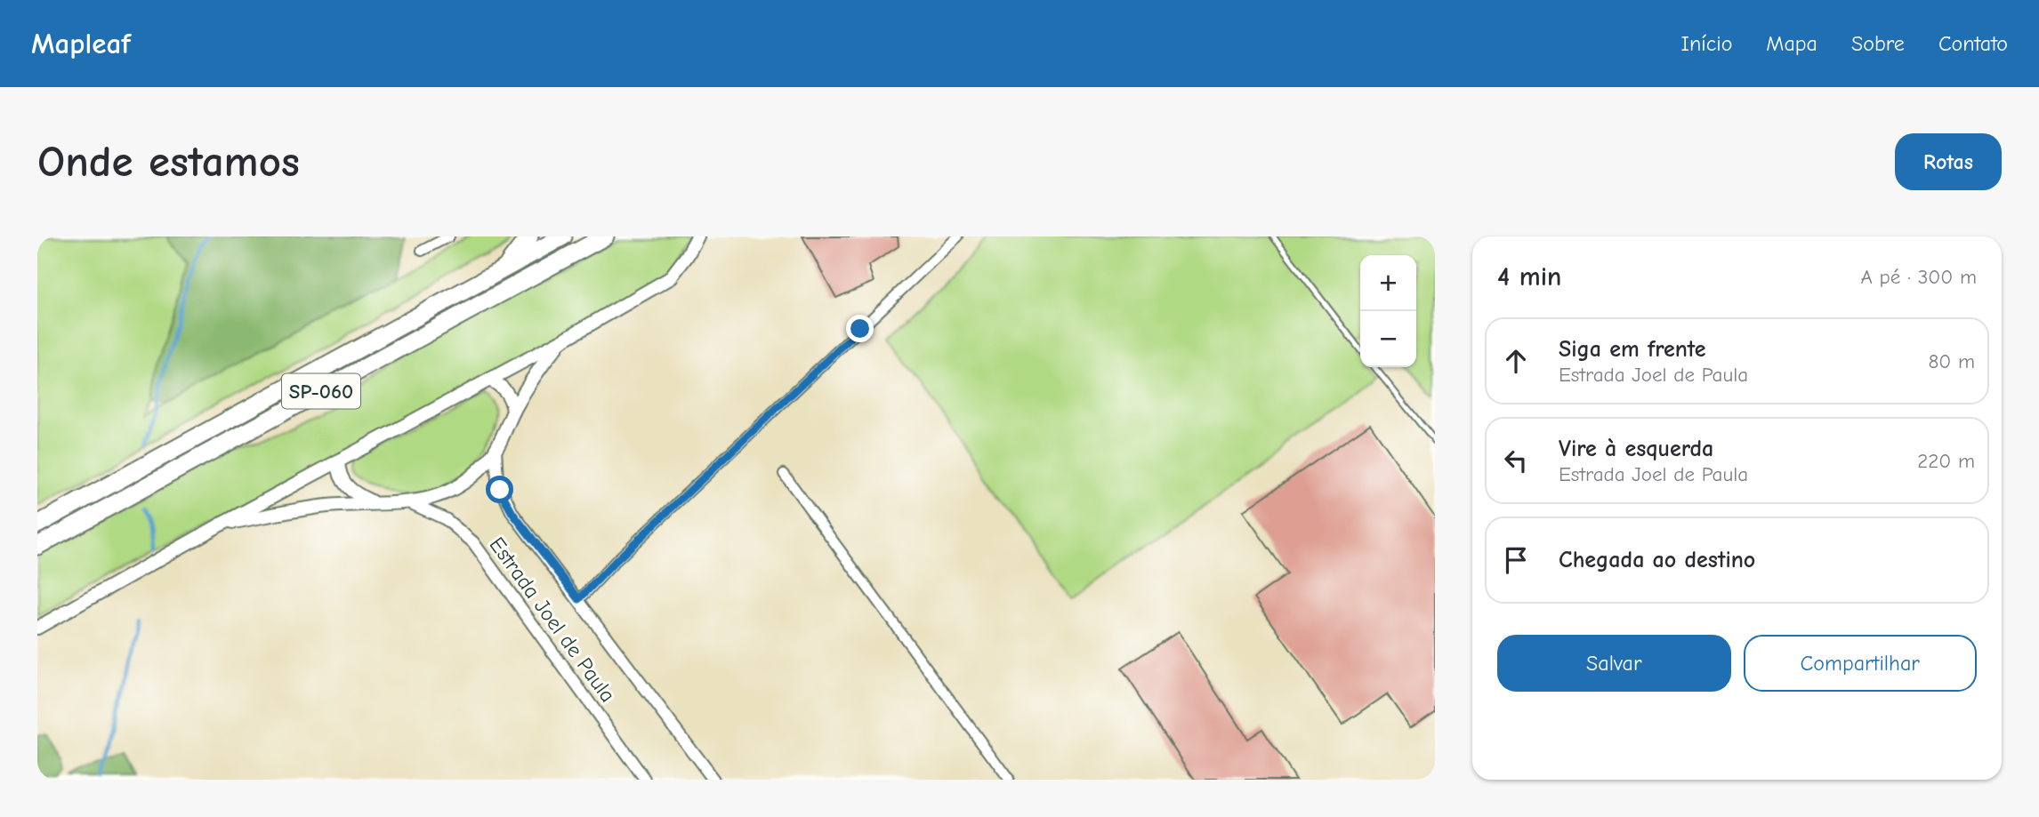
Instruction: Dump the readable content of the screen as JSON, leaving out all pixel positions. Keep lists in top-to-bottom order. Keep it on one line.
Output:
{"streets":{"highway":["SP-060"],"street":["Estrada Joel de Paula"]},"page":{"header":"Mapleaf","nav":["Início","Mapa","Sobre","Contato"],"buttons":["Rotas",["Salvar","Compartilhar"]],"title":"Onde estamos","heading":["4 min","A pé · 300 m"],"map_buttons":["+","−"],"list":[["Siga em frente","Estrada Joel de Paula","80 m"],["Vire à esquerda","Estrada Joel de Paula","220 m"],"Chegada ao destino"]}}
